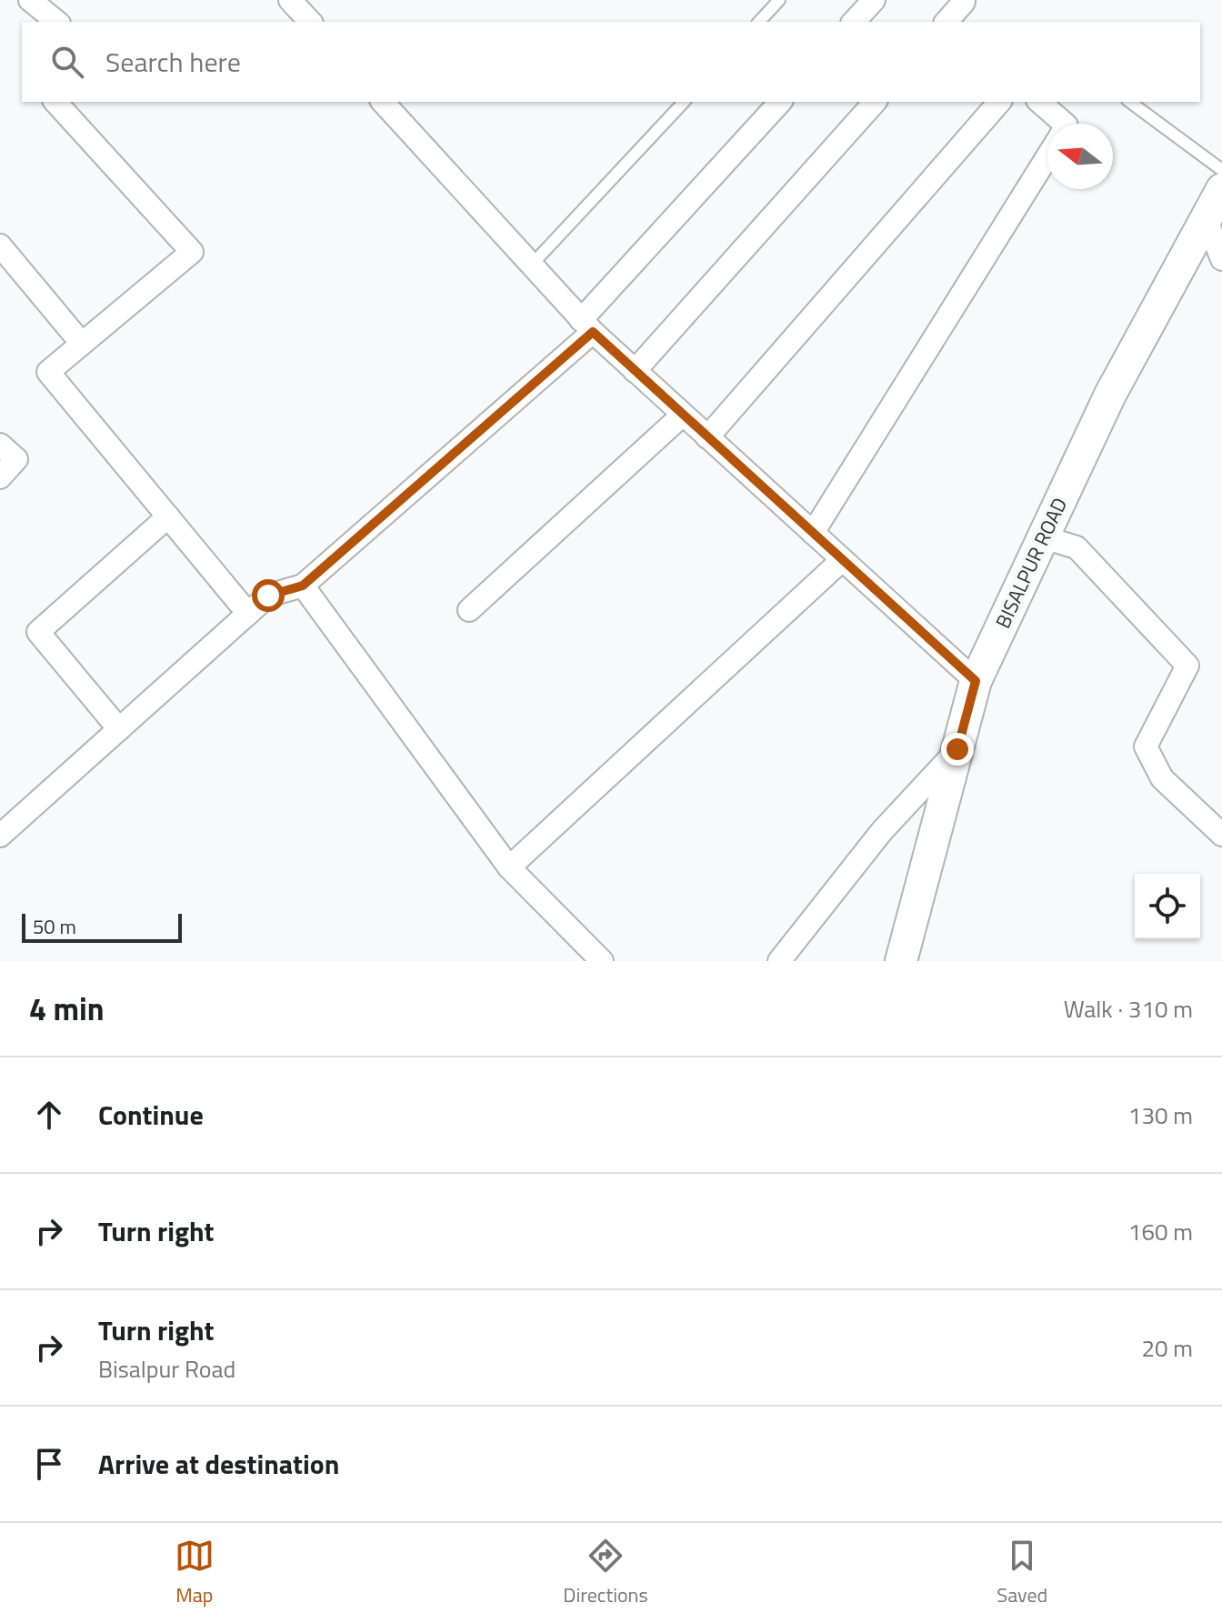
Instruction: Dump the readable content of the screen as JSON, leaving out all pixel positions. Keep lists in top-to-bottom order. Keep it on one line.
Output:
{"streets":{"main road":["BISALPUR ROAD"]},"scale_bar":"50 m","north":"left","page":{"search":"Search here","scale":"50 m","heading":["4 min","Walk · 310 m"],"list":[["Continue","130 m"],["Turn right","160 m"],["Turn right","Bisalpur Road","20 m"],"Arrive at destination"],"nav":["Map","Directions","Saved"]}}
